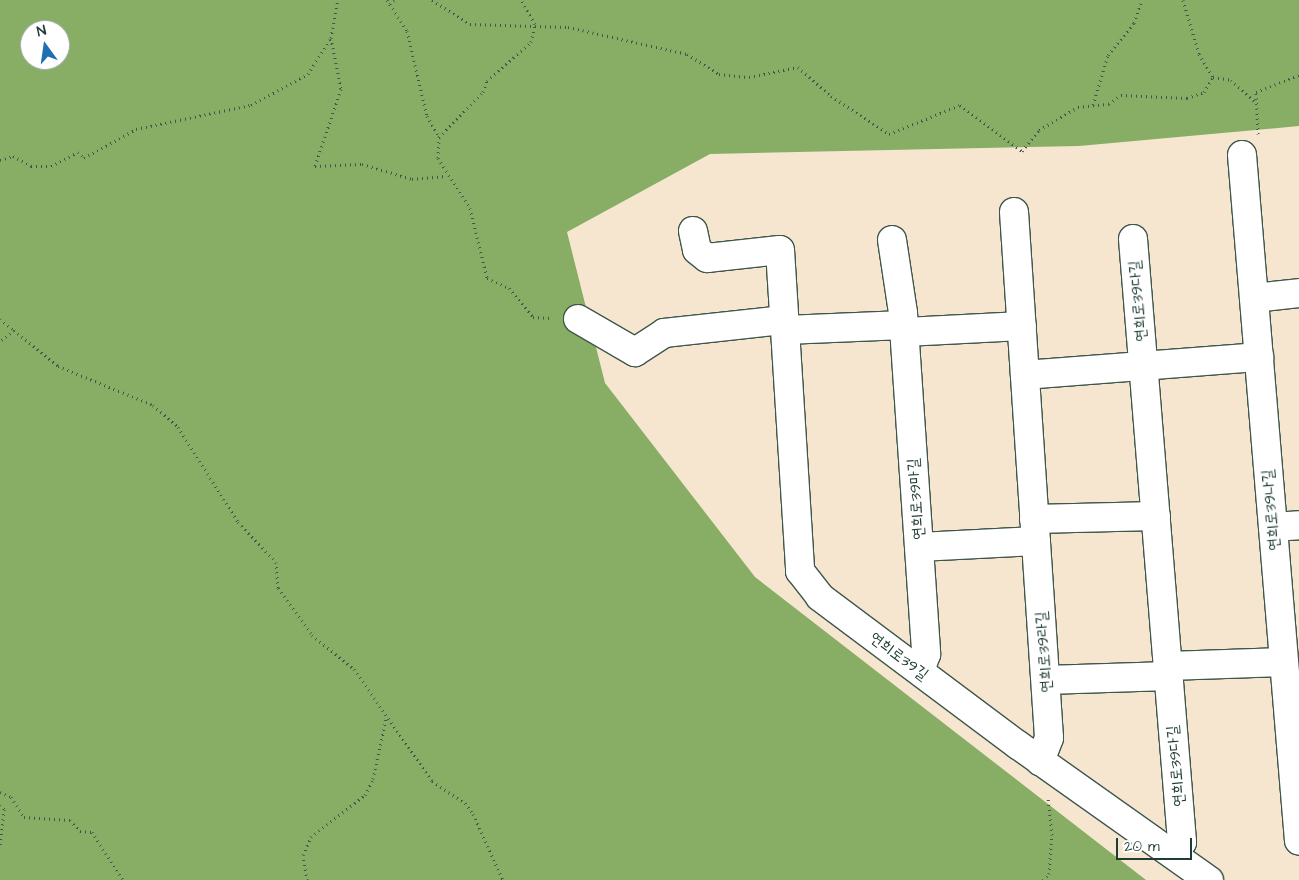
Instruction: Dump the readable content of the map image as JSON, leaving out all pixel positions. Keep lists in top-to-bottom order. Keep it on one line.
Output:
{"streets":{"street":["연희로39다길","연희로39마길","연희로39나길","연희로39라길","연희로39길"]},"crossings":[["연희로39다길","연희로39라길"],["연희로39다길","연희로39길"],["연희로39마길","연희로39길"],["연희로39라길","연희로39길"]],"scale_bar":"20 m","north":"top"}
